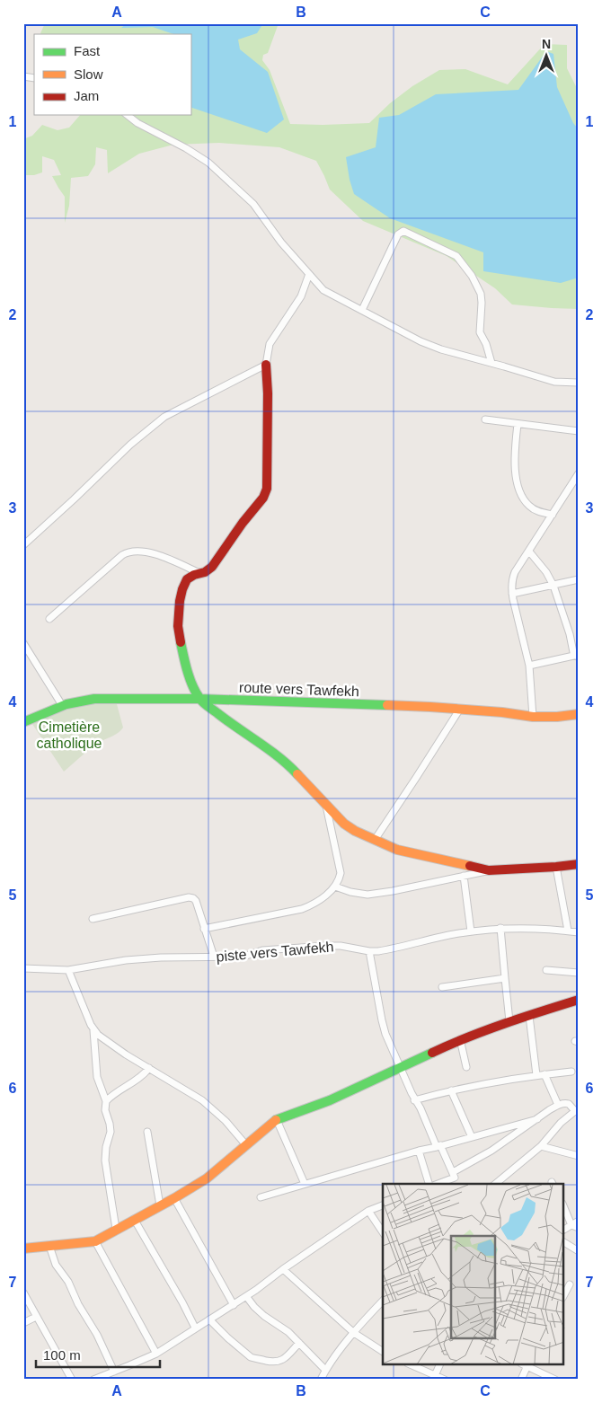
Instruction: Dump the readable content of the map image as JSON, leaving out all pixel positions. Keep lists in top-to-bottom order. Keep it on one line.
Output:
{"streets":{"street":["route vers Tawfekh","piste vers Tawfekh"]},"parks":["Cimetière catholique"],"legend":["Fast","Slow","Jam"],"scale_bar":"100 m","north":"top","grid":{"columns":["A","B","C"],"rows":["1","2","3","4","5","6","7"]}}
